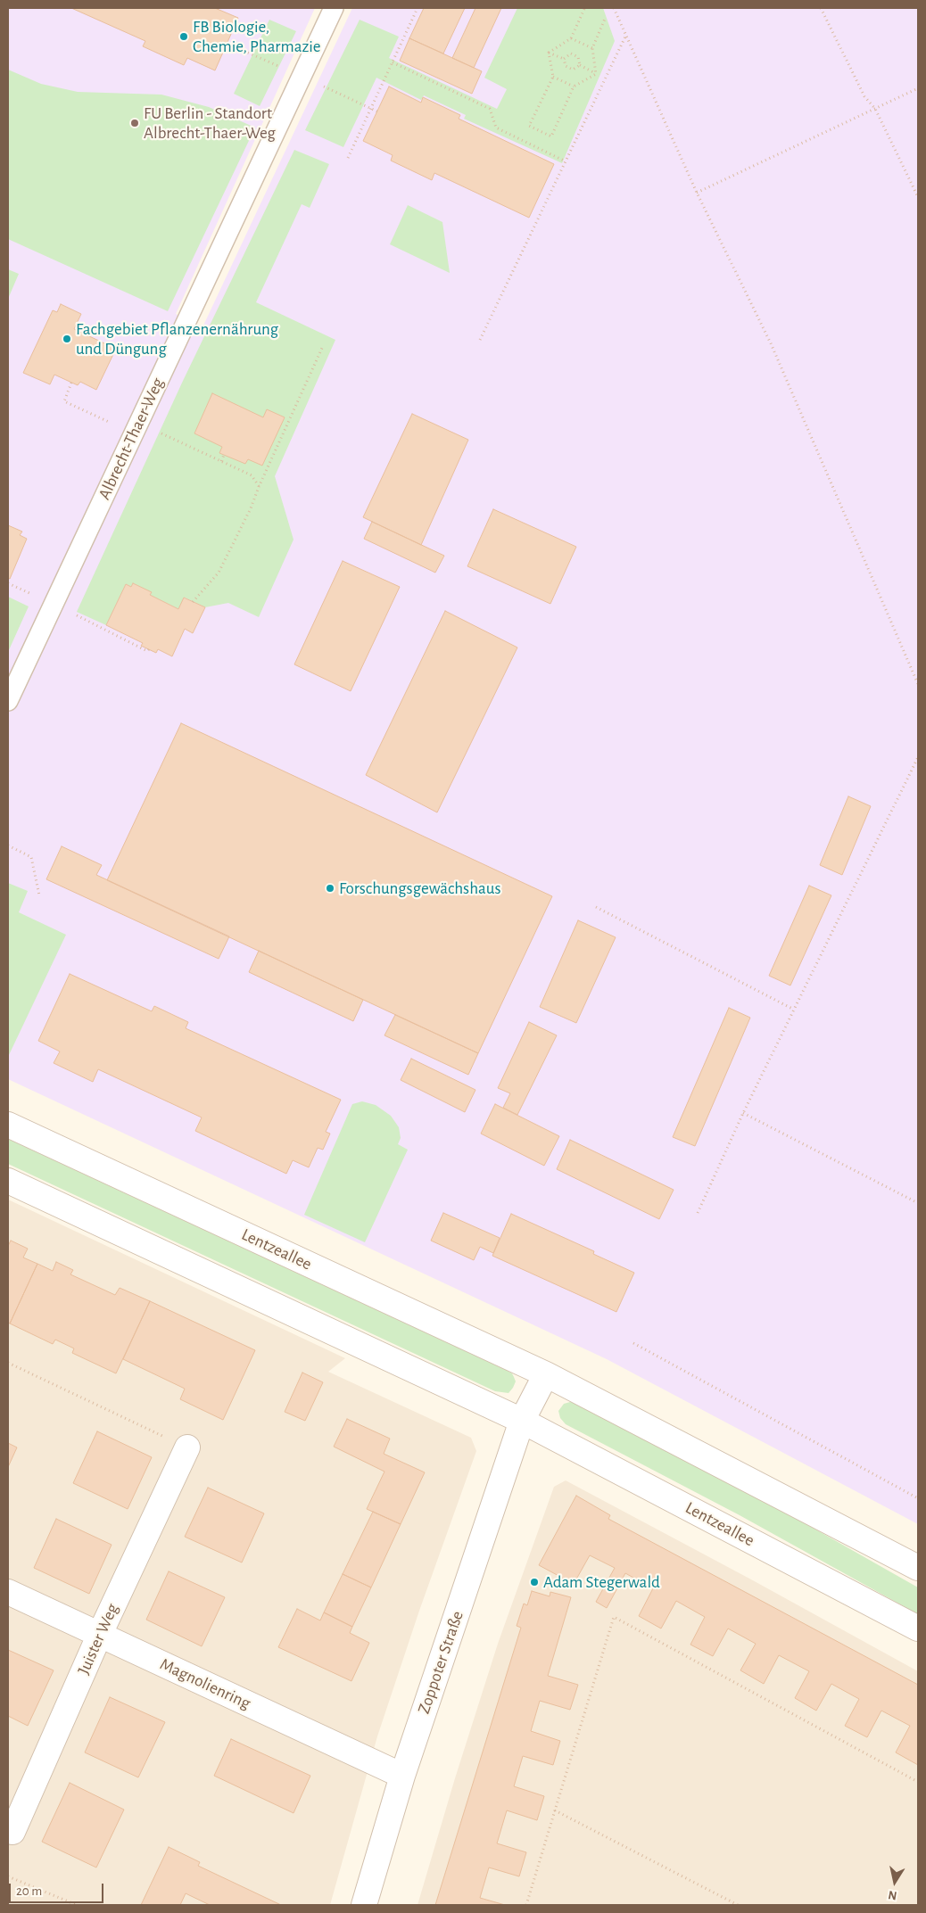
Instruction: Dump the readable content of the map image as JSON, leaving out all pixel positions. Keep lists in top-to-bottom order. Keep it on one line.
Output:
{"streets":{"street":["Lentzeallee","Juister Weg","Zoppoter Straße","Magnolienring"],"lane":["Albrecht-Thaer-Weg"]},"crossings":[["Lentzeallee","Zoppoter Straße"],["Juister Weg","Magnolienring"],["Zoppoter Straße","Magnolienring"]],"places":["FB Biologie, Chemie, Pharmazie","FU Berlin - Standort Albrecht-Thaer-Weg","Fachgebiet Pflanzenernährung und Düngung","Forschungsgewächshaus","Adam Stegerwald"],"scale_bar":"20 m","north":"bottom"}
